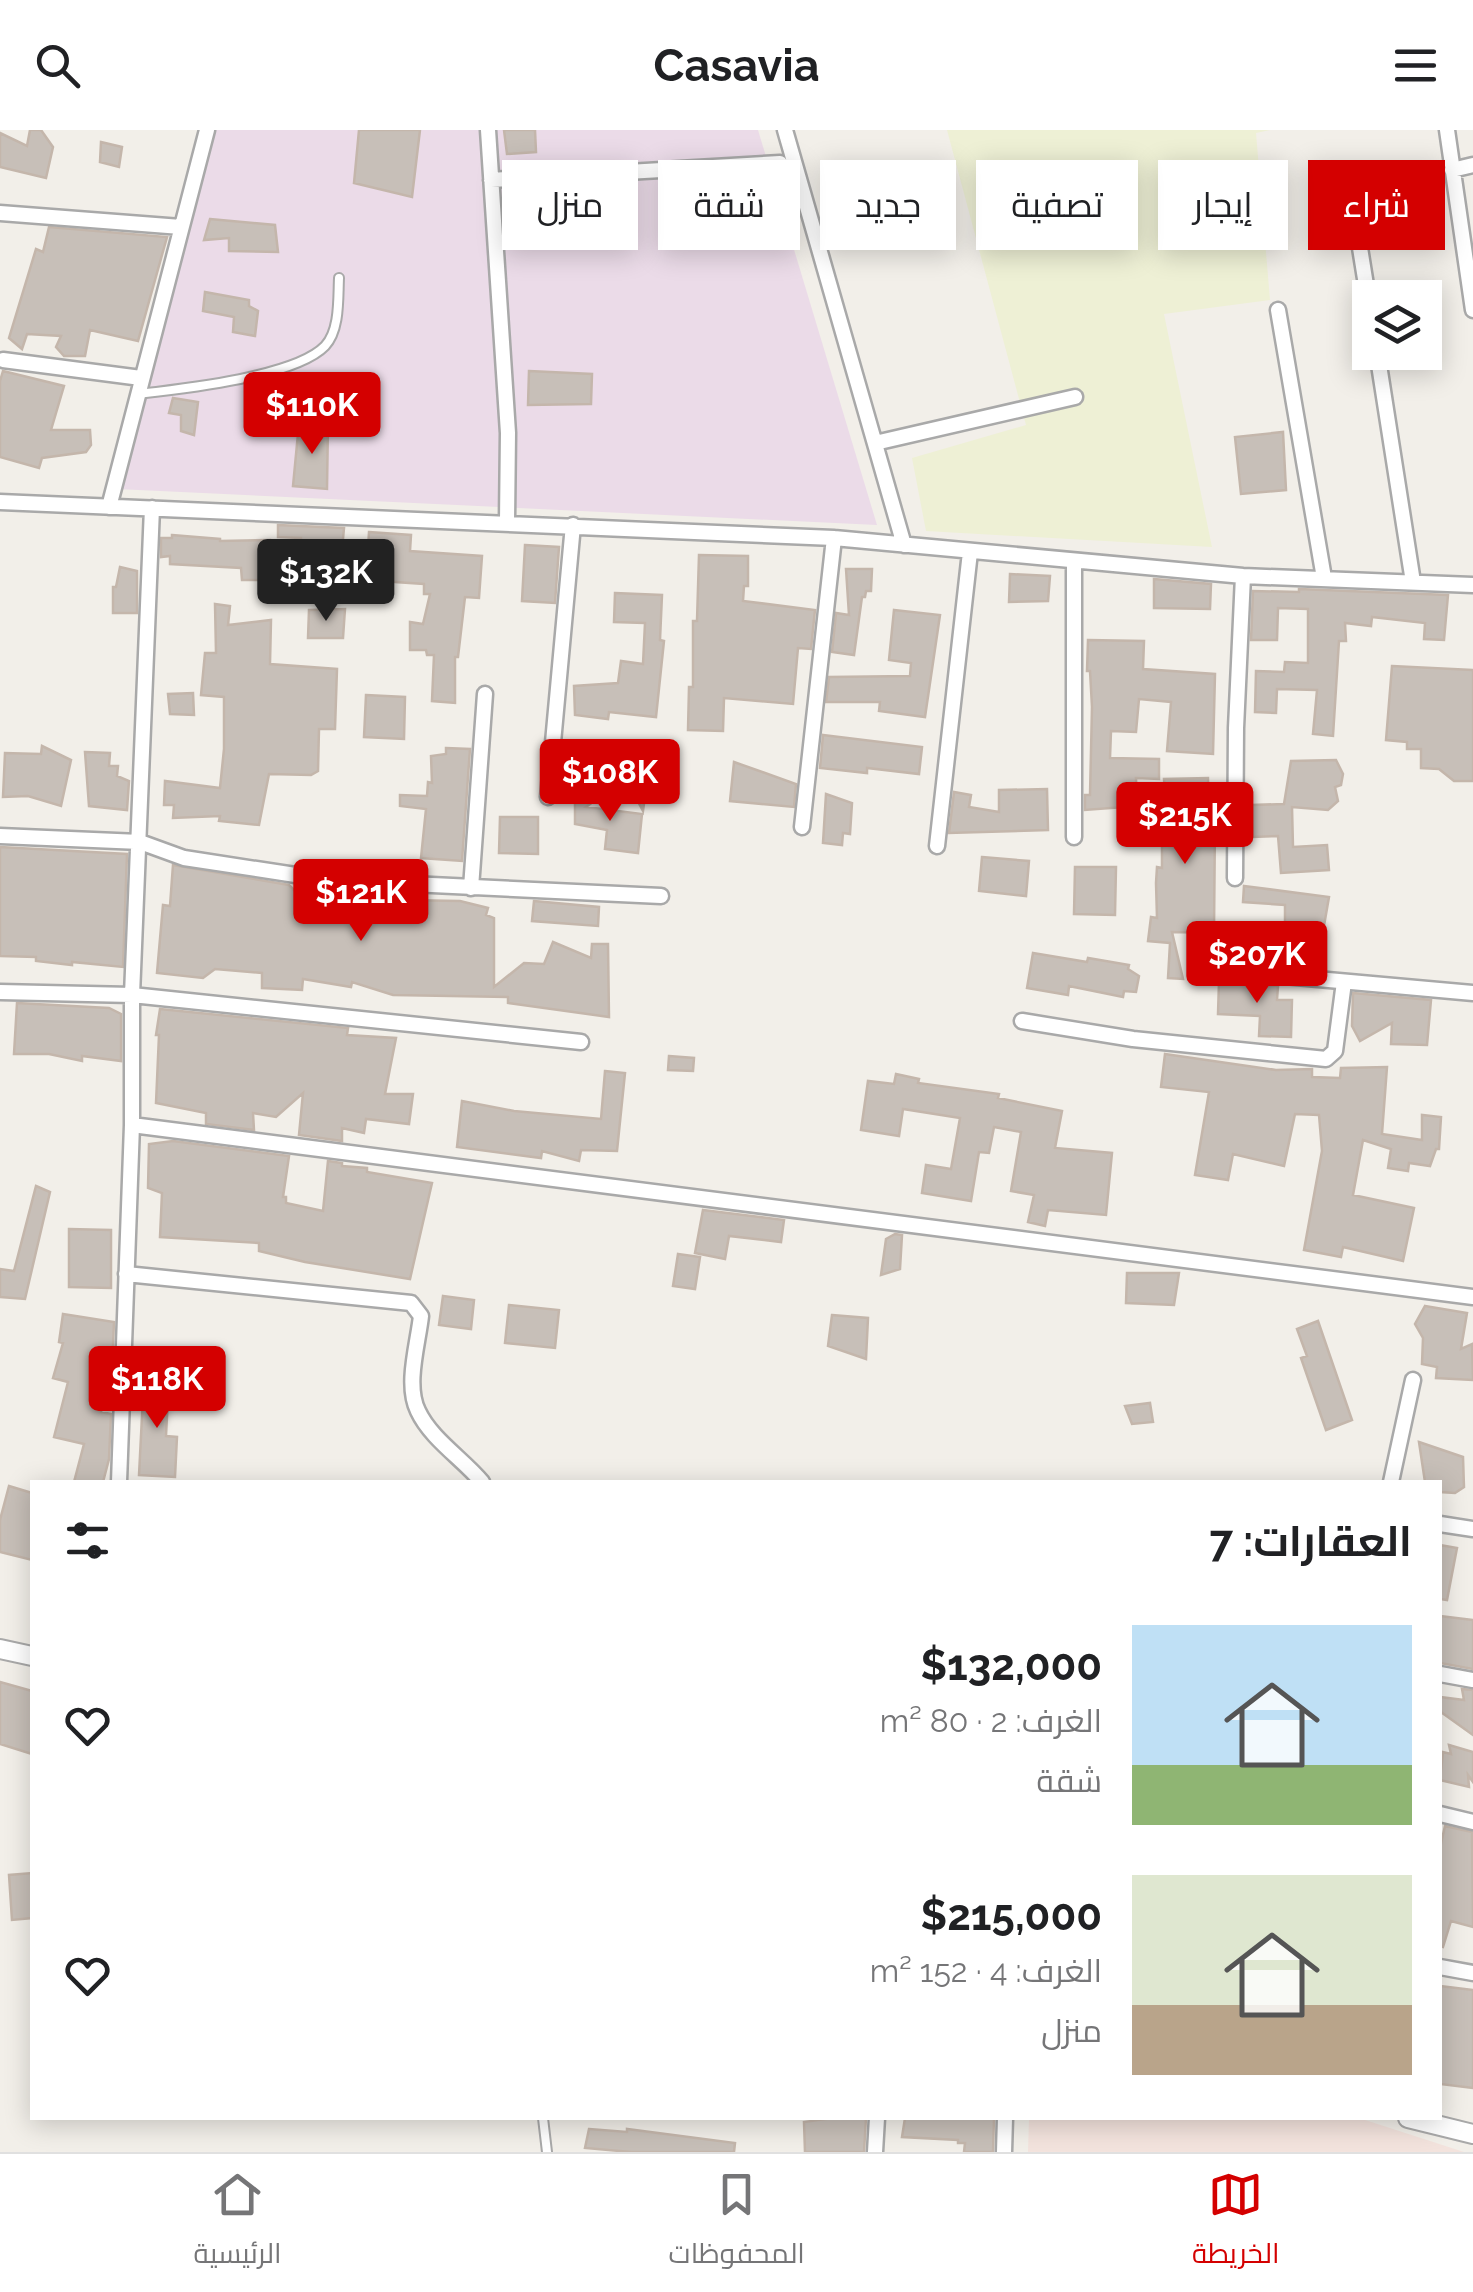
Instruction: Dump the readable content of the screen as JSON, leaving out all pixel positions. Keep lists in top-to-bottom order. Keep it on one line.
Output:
{"page":{"header":"Casavia","chip":["شراء","إيجار","تصفية","جديد","شقة","منزل"],"price":["$110K","$132K","$108K","$215K","$121K","$207K","$118K"],"heading":"العقارات: 7","list":[{"name":"$132,000","note":"الغرف: 2 · 80 m² · شقة"},{"name":"$215,000","note":"الغرف: 4 · 152 m² · منزل"}],"tabs":["الخريطة","المحفوظات","الرئيسية"]}}
